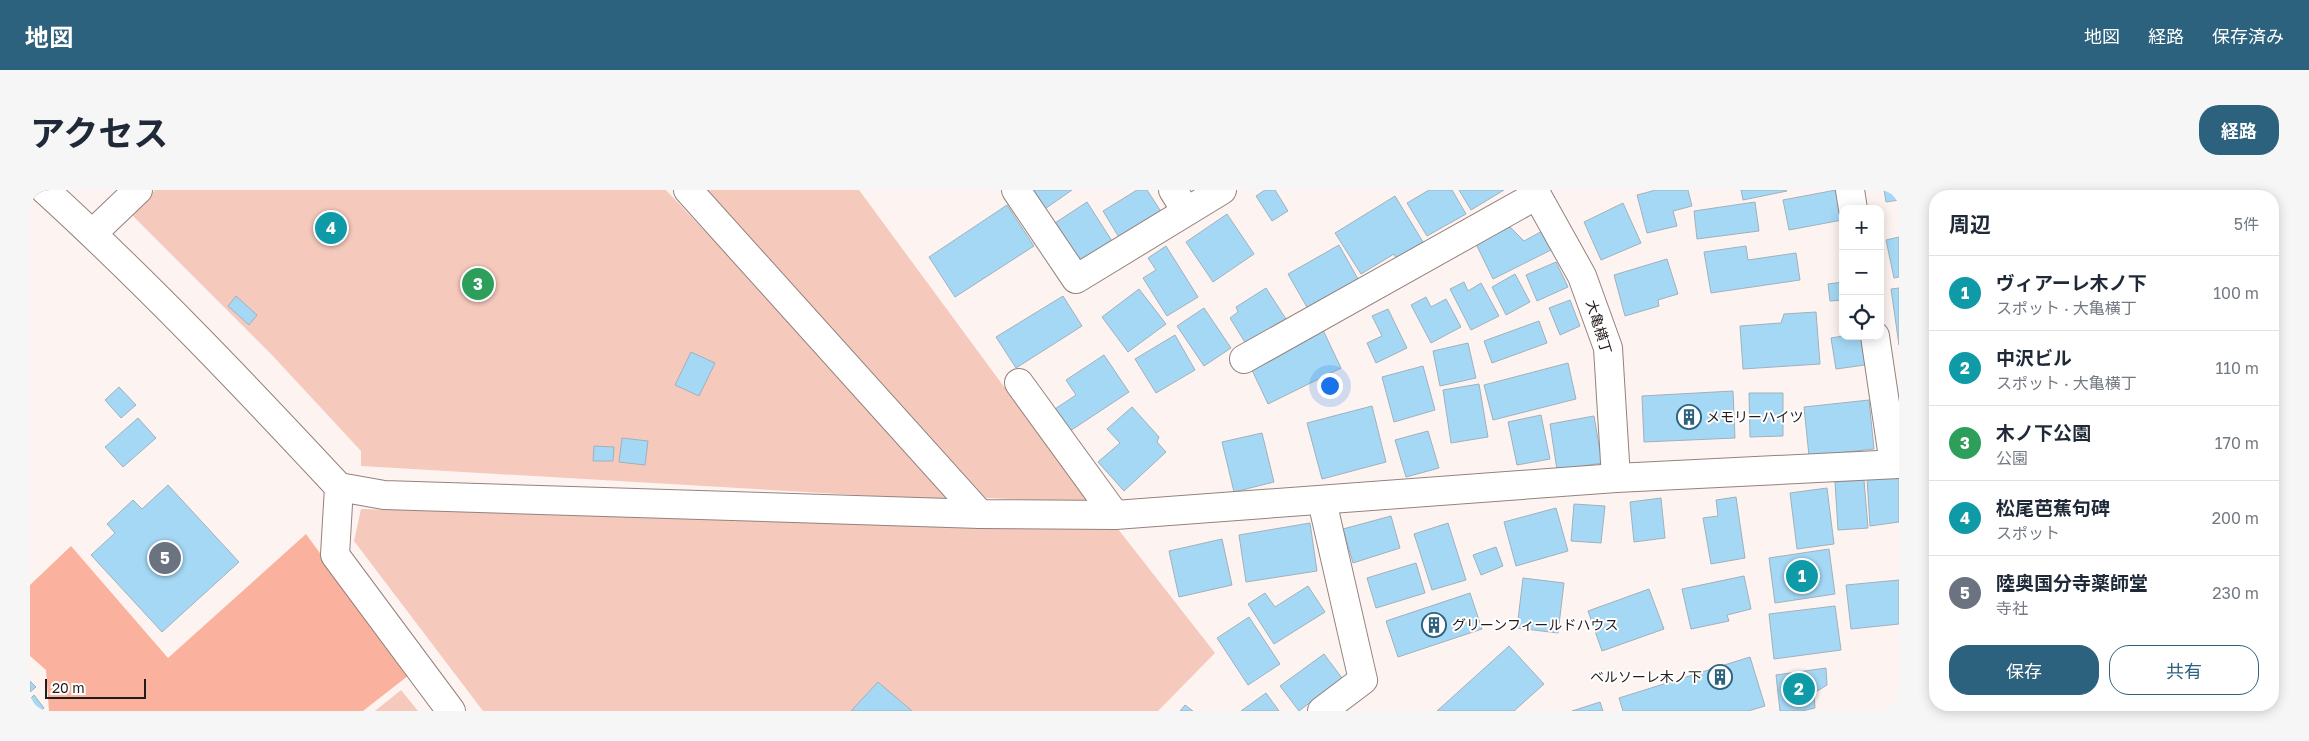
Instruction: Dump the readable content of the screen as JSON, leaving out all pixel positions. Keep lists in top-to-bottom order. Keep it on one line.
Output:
{"streets":{"street":["大亀横丁"]},"places":{"building":["メモリーハイツ","グリーンフィールドハウス","ベルソーレ木ノ下"]},"scale_bar":"20 m","page":{"header":"地図","nav":["地図","経路","保存済み"],"title":"アクセス","buttons":["経路",["保存","共有"]],"heading":["周辺","5件"],"map_buttons":["+","−"],"pins":["4","3","5","1","2"],"list":[{"mark":"1","name":"ヴィアーレ木ノ下","note":"スポット · 大亀横丁","value":"100 m"},{"mark":"2","name":"中沢ビル","note":"スポット · 大亀横丁","value":"110 m"},{"mark":"3","name":"木ノ下公園","note":"公園","value":"170 m"},{"mark":"4","name":"松尾芭蕉句碑","note":"スポット","value":"200 m"},{"mark":"5","name":"陸奥国分寺薬師堂","note":"寺社","value":"230 m"}],"scale":"20 m"}}
